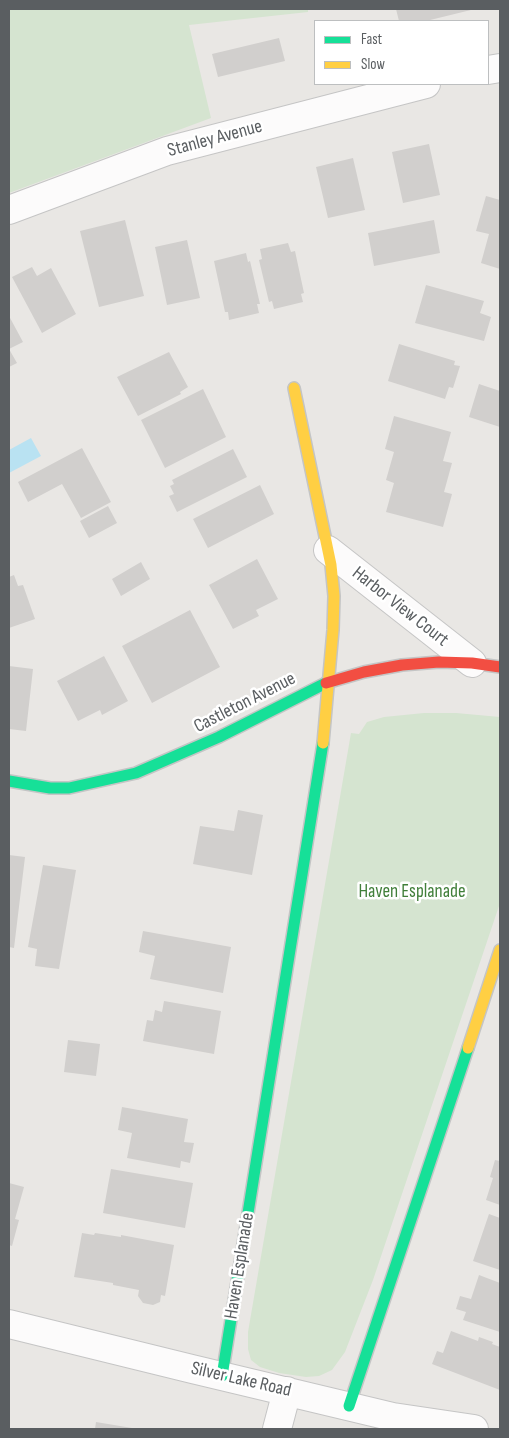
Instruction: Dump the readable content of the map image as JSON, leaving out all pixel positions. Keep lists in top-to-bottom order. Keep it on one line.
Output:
{"streets":{"street":["Stanley Avenue","Harbor View Court","Castleton Avenue","Haven Esplanade","Silver Lake Road"]},"crossings":[["Harbor View Court","Castleton Avenue"],["Harbor View Court","Haven Esplanade"],["Castleton Avenue","Haven Esplanade"],["Haven Esplanade","Silver Lake Road"]],"parks":["Haven Esplanade"],"legend":["Fast","Slow"]}
